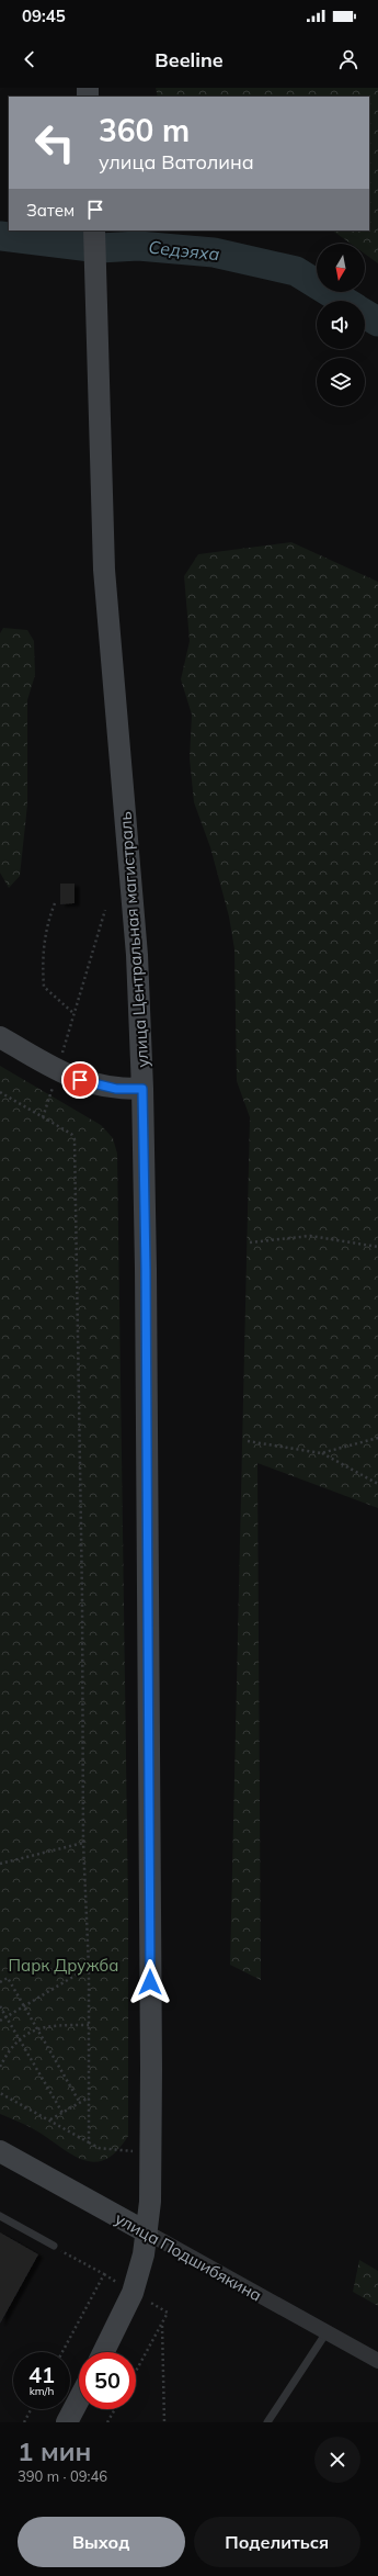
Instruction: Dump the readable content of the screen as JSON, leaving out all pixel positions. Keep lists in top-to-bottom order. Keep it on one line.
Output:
{"streets":{"main road":["улица Центральная магистраль","улица Подшибякина"]},"crossings":[["улица Центральная магистраль","улица Подшибякина"]],"water":["Седэяха"],"parks":["Парк Дружба"],"north":"bottom","page":{"status":"09:45","header":"Beeline","turn":["360 m","улица Ватолина"],"then":"Затем","speed":"41 km/h","limit":"50","heading":["1 мин","390 m · 09:46"],"buttons":["Выход","Поделиться"]}}
